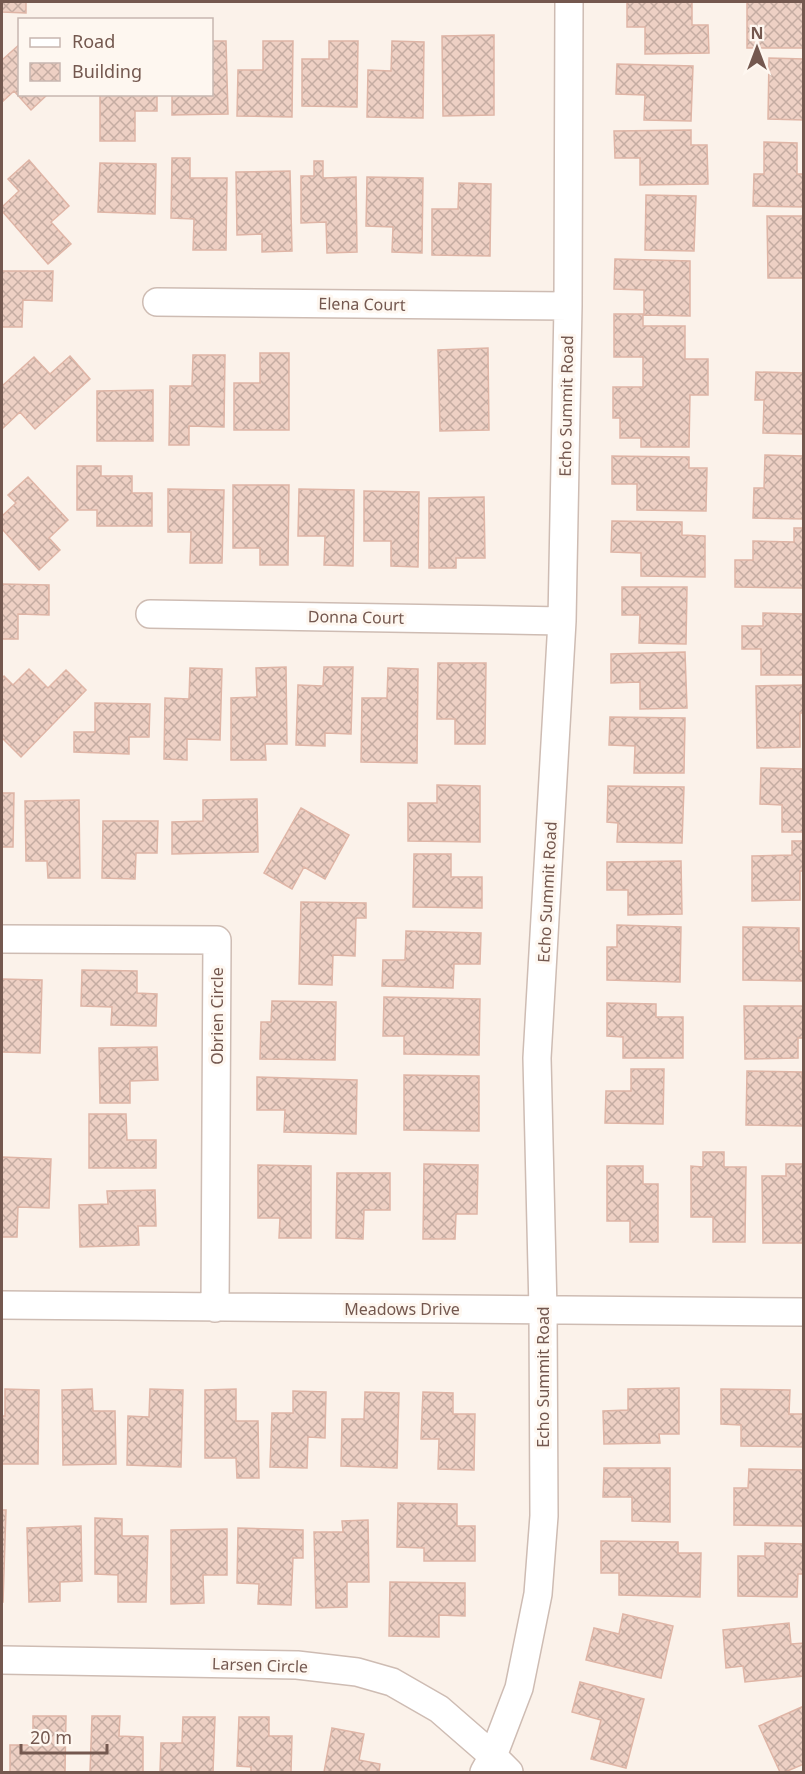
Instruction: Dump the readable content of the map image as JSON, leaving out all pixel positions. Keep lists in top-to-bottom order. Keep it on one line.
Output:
{"streets":{"street":["Elena Court","Echo Summit Road","Donna Court","Obrien Circle","Meadows Drive","Larsen Circle"]},"crossings":[["Elena Court","Echo Summit Road"],["Echo Summit Road","Donna Court"],["Echo Summit Road","Meadows Drive"],["Echo Summit Road","Larsen Circle"],["Obrien Circle","Meadows Drive"]],"legend":["Road","Building"],"scale_bar":"20 m","north":"top"}
